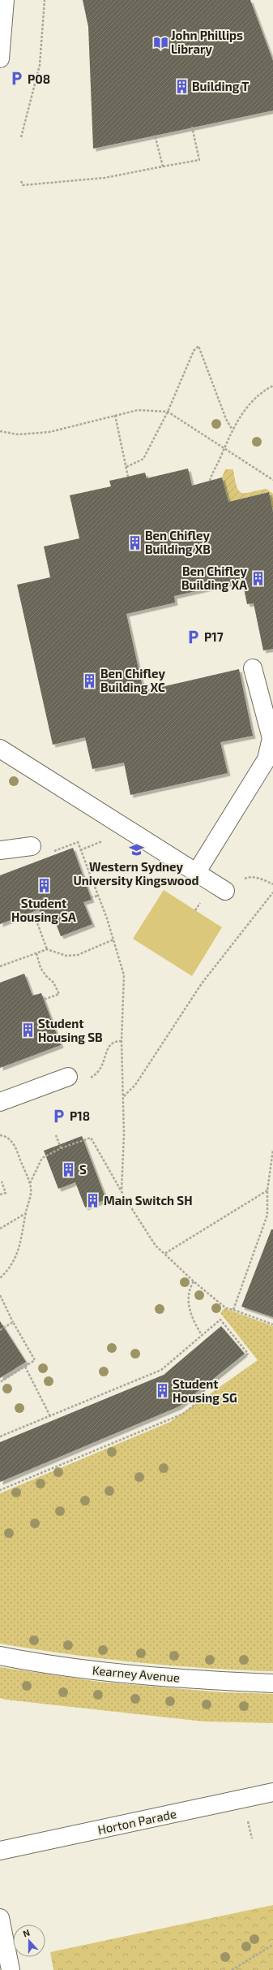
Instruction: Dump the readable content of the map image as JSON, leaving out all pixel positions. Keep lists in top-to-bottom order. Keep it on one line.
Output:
{"streets":{"street":["Kearney Avenue","Horton Parade"]},"places":{"library":["John Phillips Library"],"parking":["P08","P17","P18"],"building":["Building T","Ben Chifley Building XB","Ben Chifley Building XA","Ben Chifley Building XC","Student Housing SA","Student Housing SB","S","Main Switch SH","Student Housing SG"],"school or university":["Western Sydney University Kingswood"]},"north":"top"}
